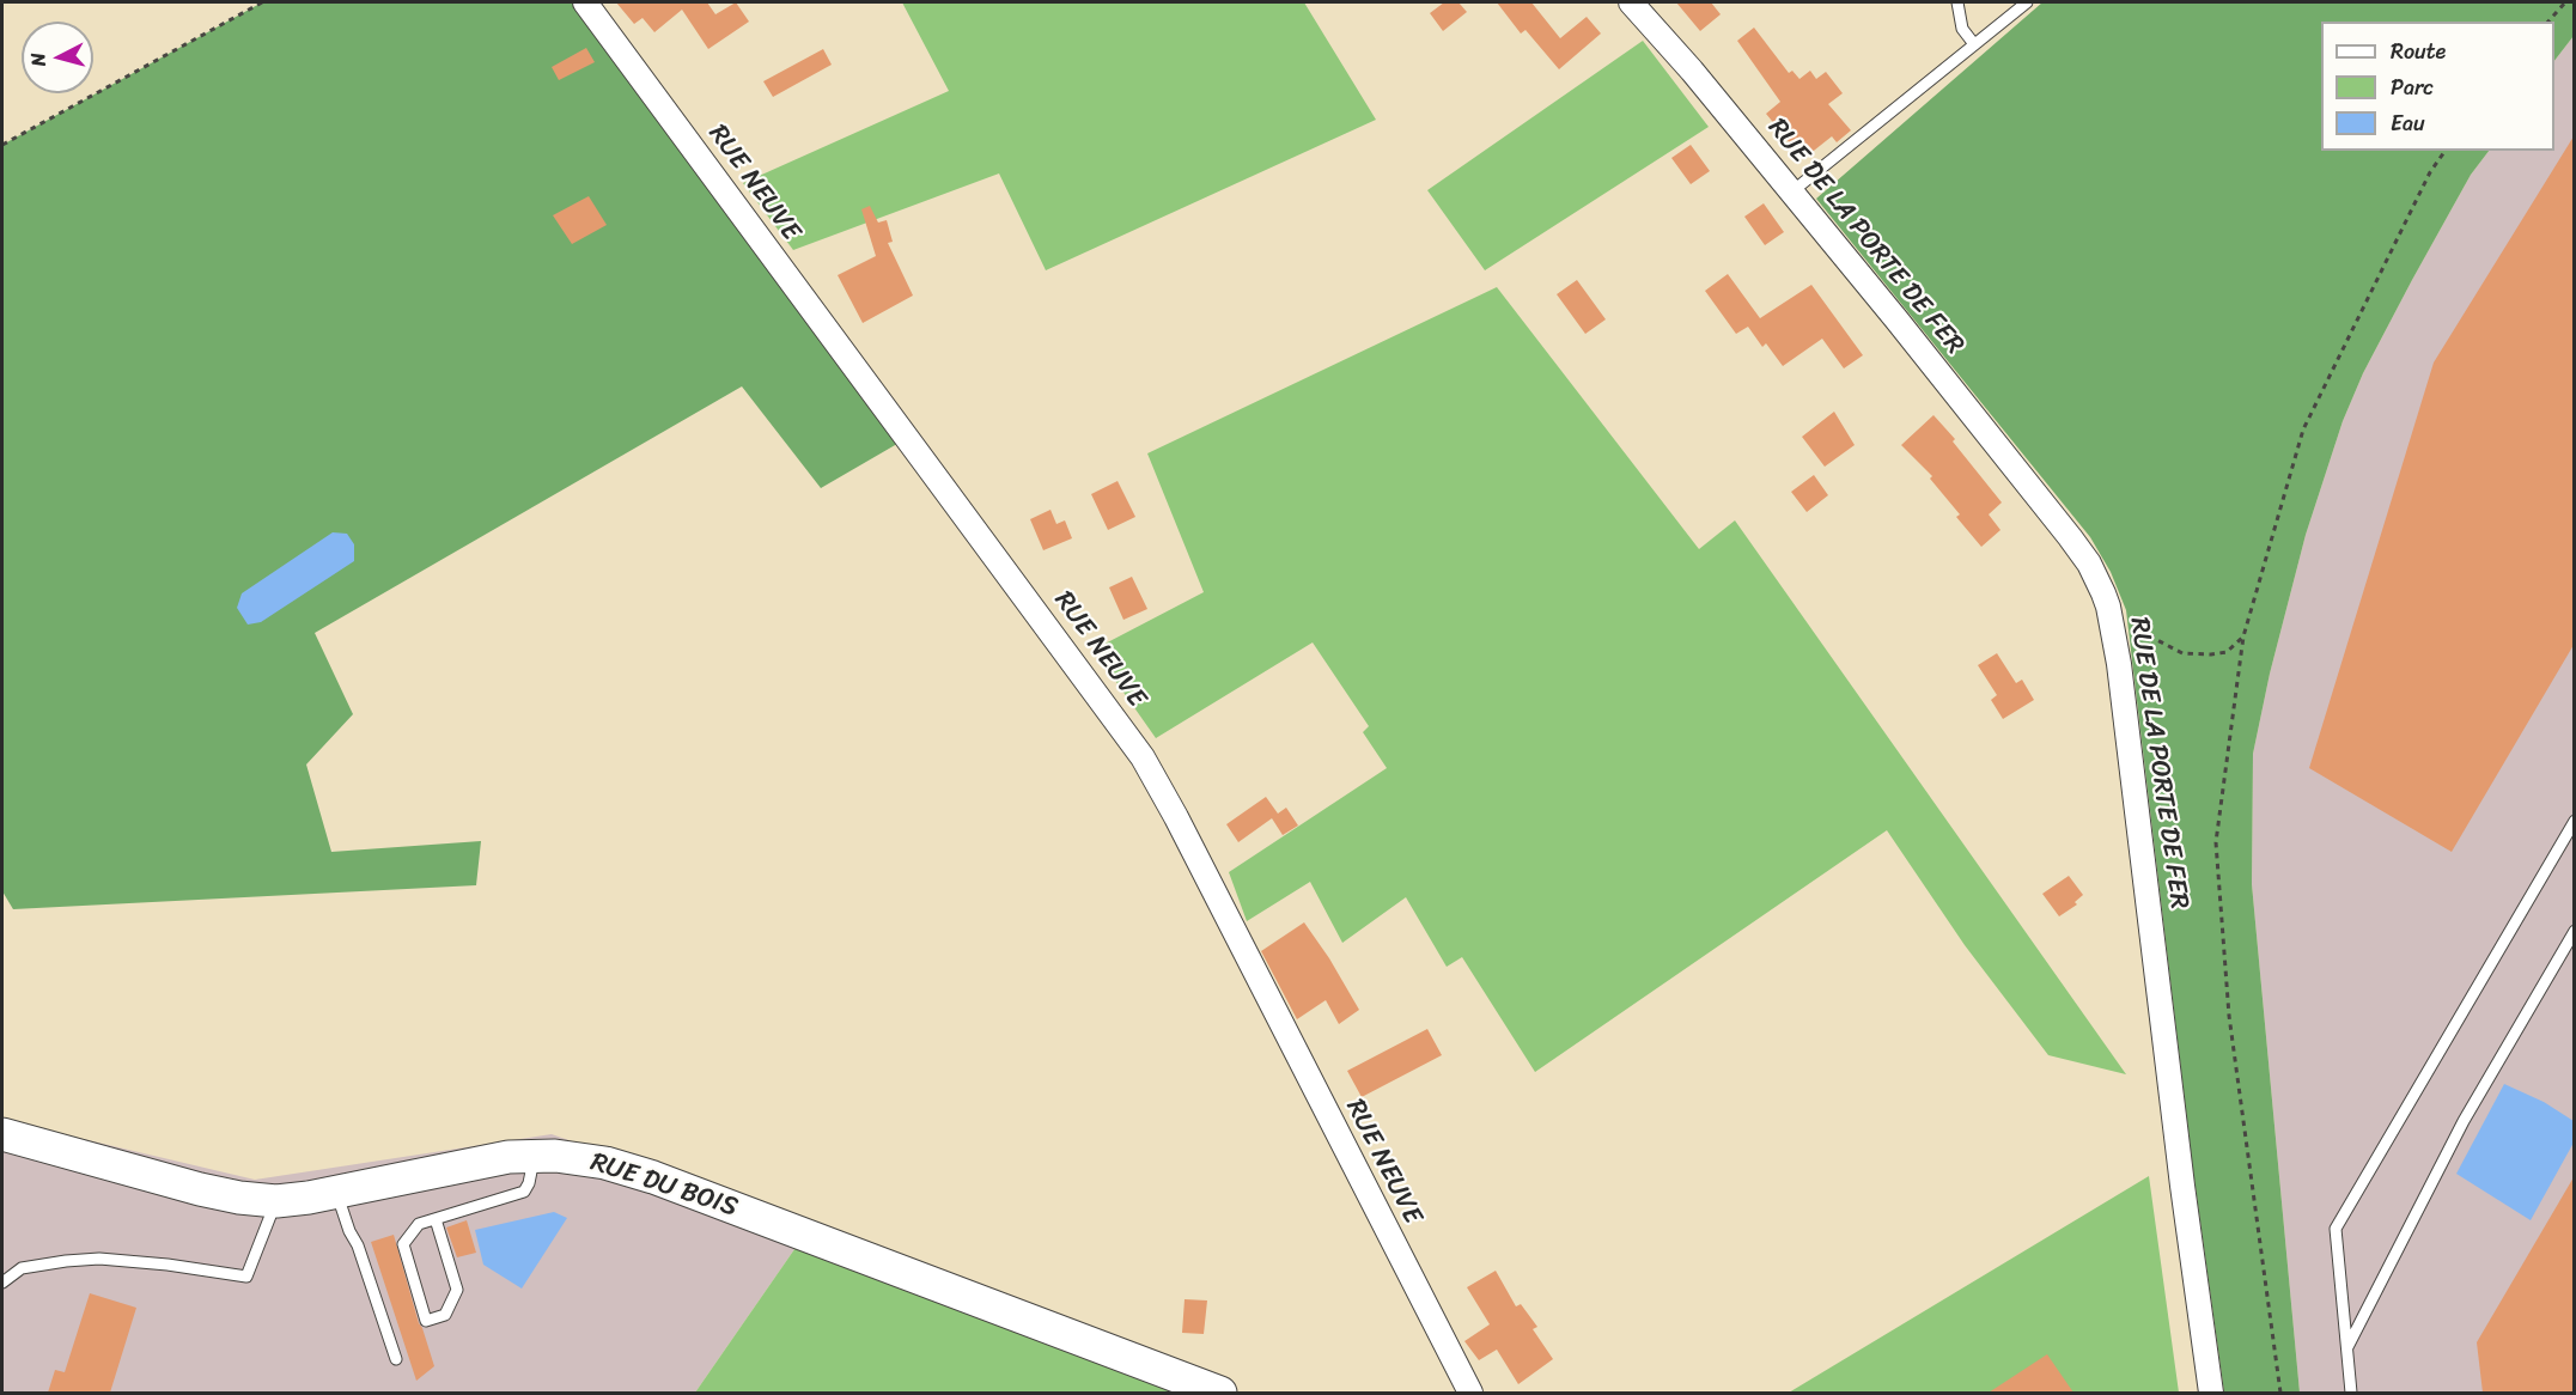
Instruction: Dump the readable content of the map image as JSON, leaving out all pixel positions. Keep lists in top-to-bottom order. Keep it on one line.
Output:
{"streets":{"street":["RUE NEUVE","RUE DE LA PORTE DE FER","RUE DU BOIS"]},"legend":["Route","Parc","Eau"],"north":"left"}
